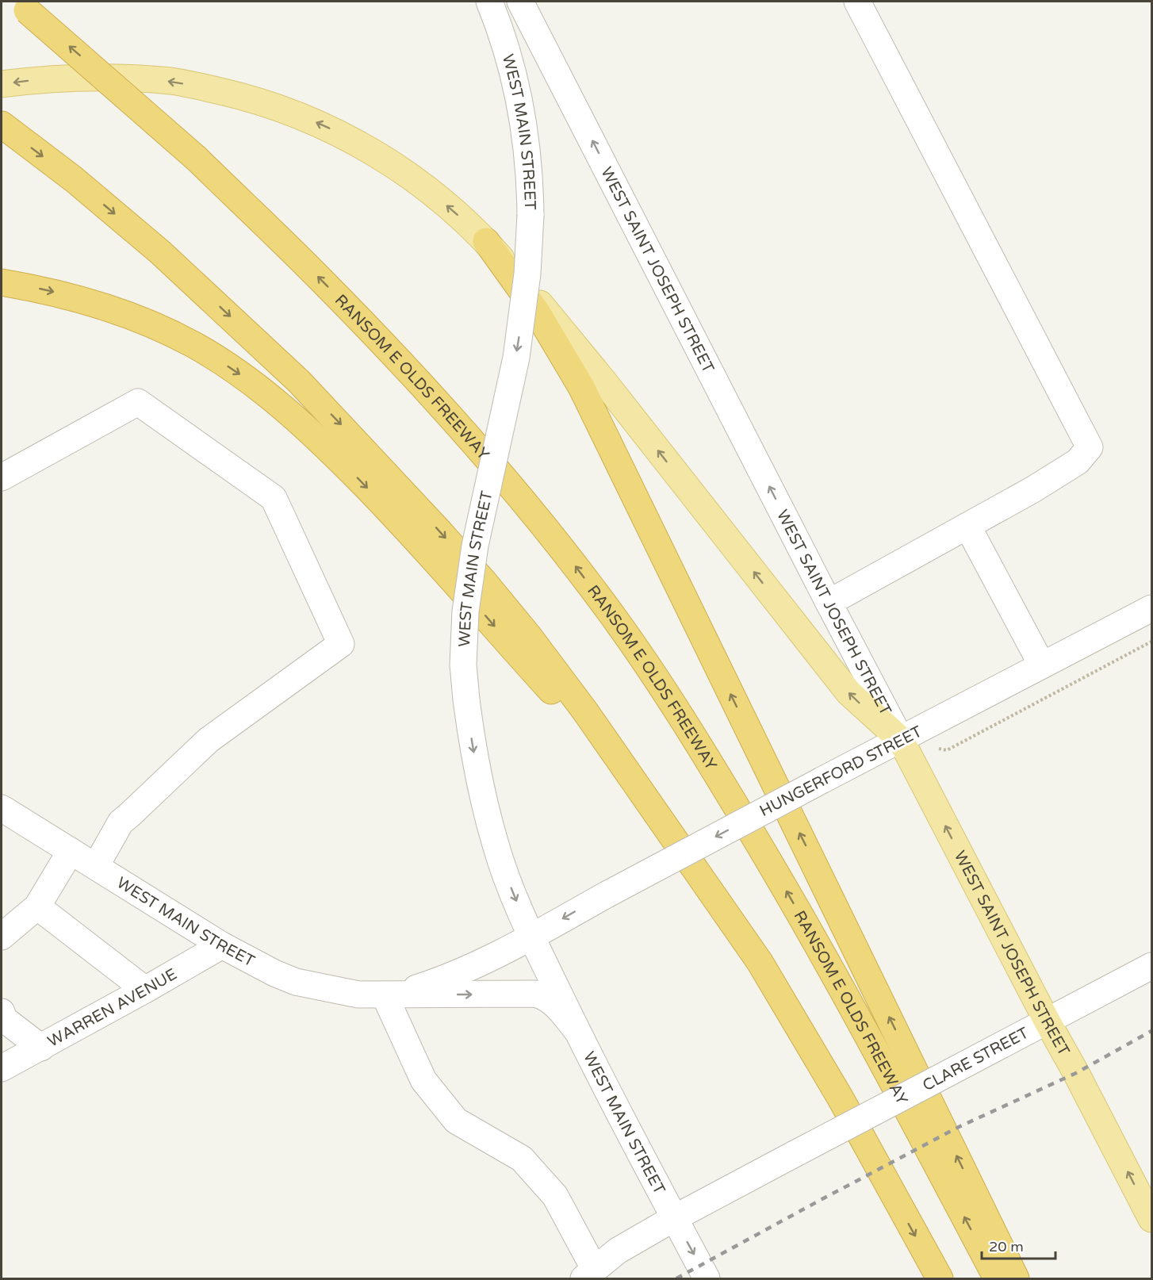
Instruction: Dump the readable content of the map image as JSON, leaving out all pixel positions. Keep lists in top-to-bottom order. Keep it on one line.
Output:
{"streets":{"highway":["RANSOM E OLDS FREEWAY"],"main road":["WEST SAINT JOSEPH STREET"],"street":["WEST MAIN STREET","HUNGERFORD STREET","WARREN AVENUE","CLARE STREET"]},"crossings":[["WEST MAIN STREET","HUNGERFORD STREET"],["WEST MAIN STREET","WARREN AVENUE"],["WEST MAIN STREET","CLARE STREET"],["WEST SAINT JOSEPH STREET","HUNGERFORD STREET"],["WEST SAINT JOSEPH STREET","CLARE STREET"]],"one_way":["WEST MAIN STREET","WEST SAINT JOSEPH STREET","HUNGERFORD STREET"],"scale_bar":"20 m"}
